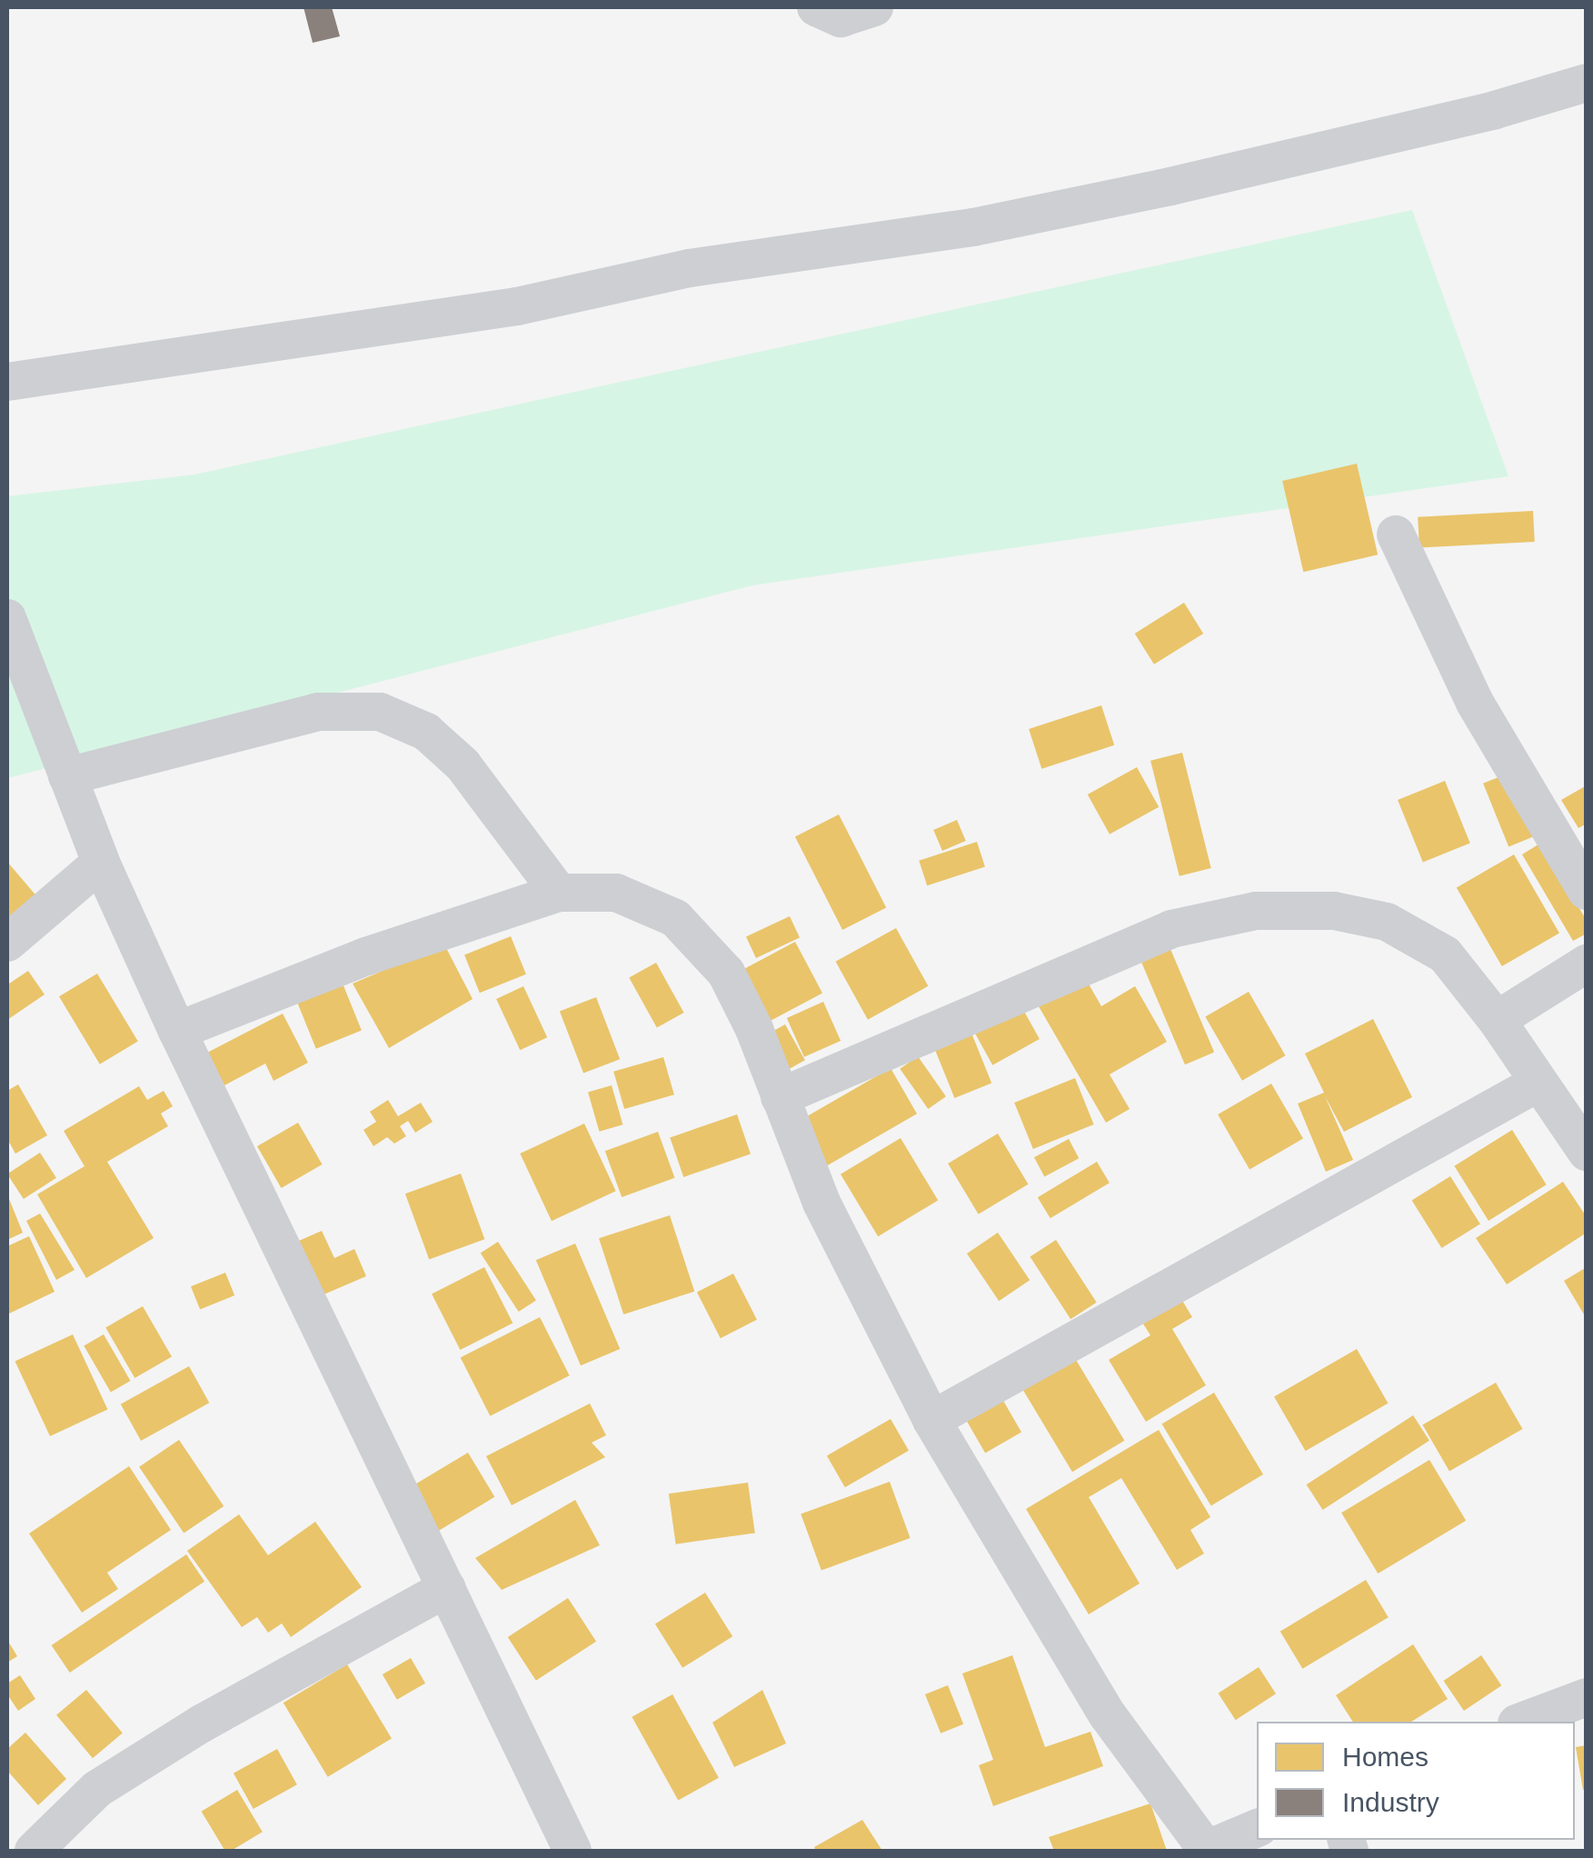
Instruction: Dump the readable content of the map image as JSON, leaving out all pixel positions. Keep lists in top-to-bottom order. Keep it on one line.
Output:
{"legend":["Homes","Industry"]}
